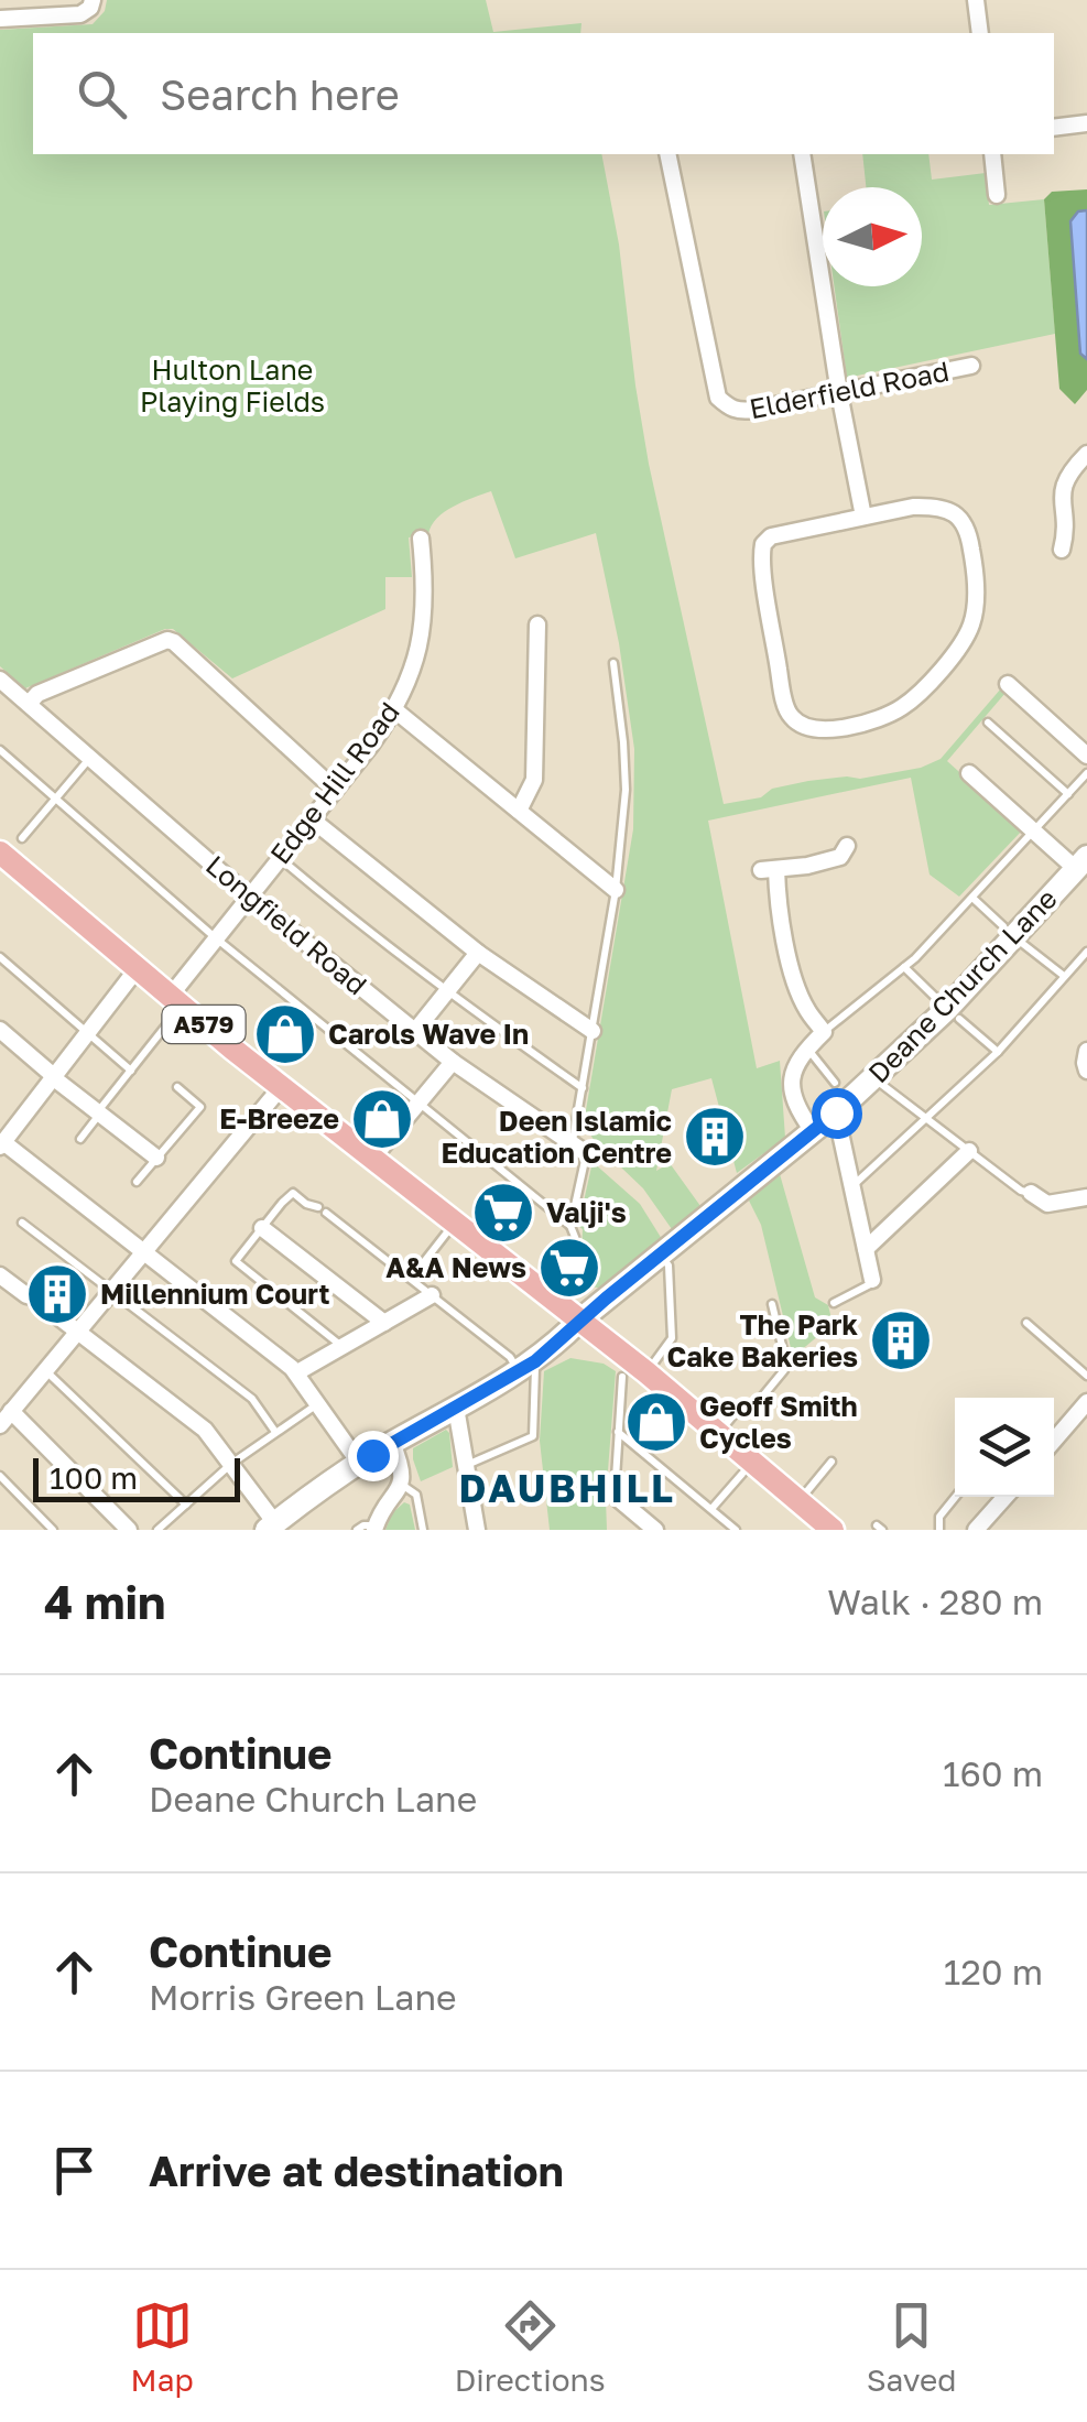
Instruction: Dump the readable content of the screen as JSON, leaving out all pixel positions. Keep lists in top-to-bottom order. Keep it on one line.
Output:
{"streets":{"main road":["A579"],"street":["Elderfield Road","Edge Hill Road","Longfield Road","Deane Church Lane"]},"crossings":[["Edge Hill Road","Longfield Road"],["Edge Hill Road","A579"],["Deane Church Lane","A579"]],"districts":["DAUBHILL"],"parks":["Hulton Lane Playing Fields"],"places":{"shop":["Carols Wave In","E-Breeze","Geoff Smith Cycles"],"building":["Deen Islamic Education Centre","Millennium Court","The Park Cake Bakeries"],"supermarket":["Valji's","A&A News"]},"scale_bar":"100 m","north":"right","page":{"search":"Search here","scale":"100 m","heading":["4 min","Walk · 280 m"],"list":[["Continue","Deane Church Lane","160 m"],["Continue","Morris Green Lane","120 m"],"Arrive at destination"],"nav":["Map","Directions","Saved"]}}
